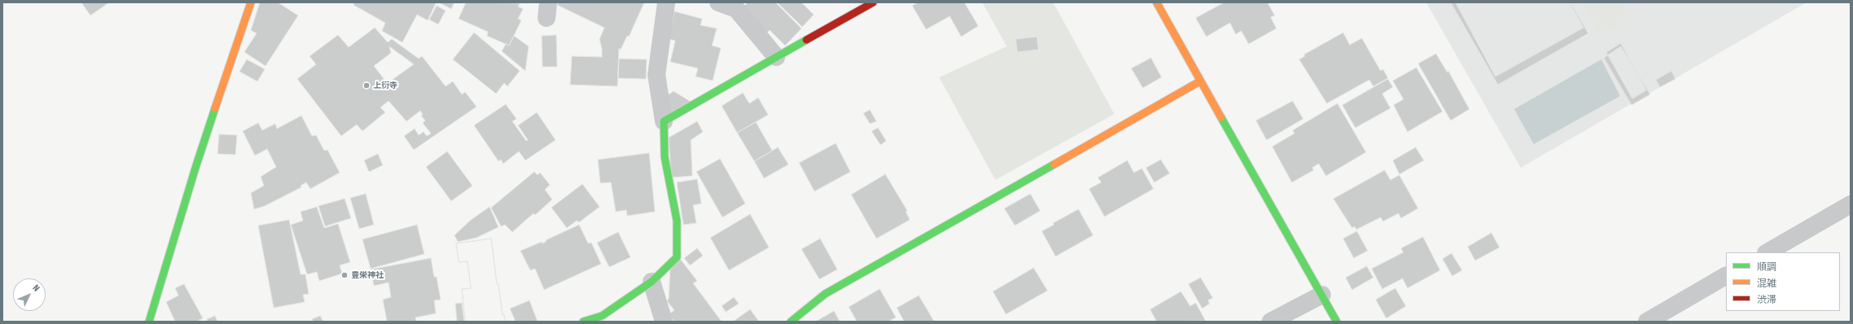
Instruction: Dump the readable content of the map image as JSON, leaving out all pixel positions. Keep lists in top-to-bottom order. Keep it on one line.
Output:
{"places":["上衍寺","豊栄神社"],"legend":["順調","混雑","渋滞"],"north":"top right"}
